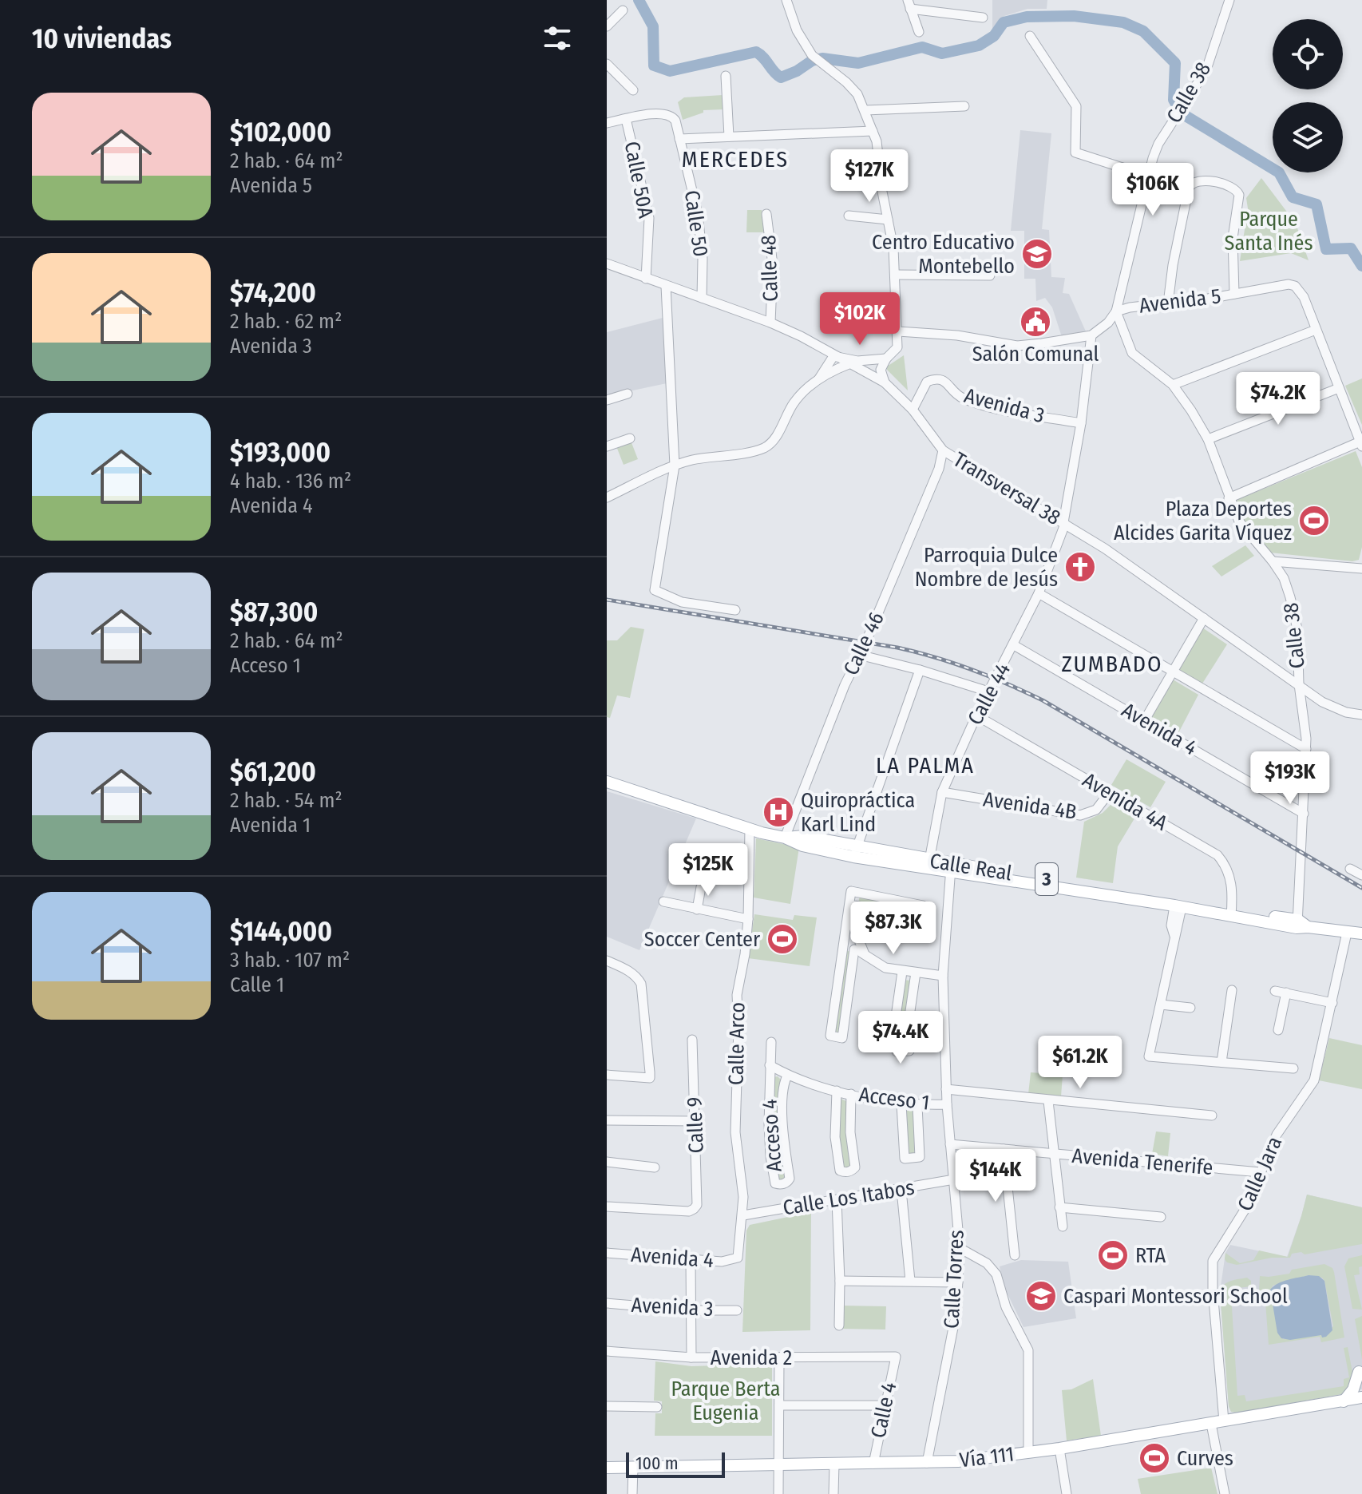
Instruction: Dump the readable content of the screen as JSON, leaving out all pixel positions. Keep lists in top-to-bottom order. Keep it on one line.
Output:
{"streets":{"main road":["Calle Real","3","Vía 111"],"street":["Calle 38","Calle 50A","Calle 50","Calle 48","Avenida 5","Avenida 3","Transversal 38","Calle 46","Calle 44","Avenida 4","Avenida 4A","Avenida 4B","Calle Arco","Acceso 1","Calle 9","Acceso 4","Avenida Tenerife","Calle Jara","Calle Los Itabos","Calle Torres","Avenida 2","Calle 4"]},"crossings":[["Calle 38","Avenida 5"],["Calle 38","Transversal 38"],["Calle 38","Avenida 4"],["Calle 38","Calle Real"],["Calle 50A","Calle 50"],["Calle 50A","Transversal 38"],["Calle 50","Transversal 38"],["Calle 48","Transversal 38"],["Avenida 5","Calle 44"],["Avenida 3","Transversal 38"],["Avenida 3","Calle 44"],["Transversal 38","Calle 46"],["Transversal 38","Calle 44"],["Calle 46","Calle Real"],["Calle 44","Avenida 4"],["Calle 44","Avenida 4A"],["Calle 44","Avenida 4B"],["Calle 44","Calle Real"],["Avenida 4","Calle Arco"],["Avenida 4A","Avenida 4B"],["Avenida 4A","Calle Real"],["Calle Real","Calle Arco"],["Calle Real","Calle Jara"],["Calle Real","Calle Torres"],["Calle Arco","Calle Los Itabos"],["Acceso 1","Acceso 4"],["Acceso 1","Calle Torres"],["Avenida Tenerife","Calle Jara"],["Avenida Tenerife","Calle Torres"],["Calle Jara","Vía 111"],["Calle Los Itabos","Calle Torres"],["Calle Torres","Vía 111"],["Avenida 2","Calle 4"],["Calle 4","Vía 111"]],"districts":["MERCEDES","ZUMBADO","LA PALMA"],"parks":["Parque Santa Inés","Parque Berta Eugenia"],"places":{"school or university":["Centro Educativo Montebello","Caspari Montessori School"],"public building":["Salón Comunal"],"sports":["Plaza Deportes Alcides Garita Víquez","Soccer Center","RTA","Curves"],"church":["Parroquia Dulce Nombre de Jesús"],"hospital":["Quiropráctica Karl Lind"]},"scale_bar":"100 m","page":{"heading":"10 viviendas","list":[{"name":"$102,000","note":"2 hab. · 64 m² · Avenida 5"},{"name":"$74,200","note":"2 hab. · 62 m² · Avenida 3"},{"name":"$193,000","note":"4 hab. · 136 m² · Avenida 4"},{"name":"$87,300","note":"2 hab. · 64 m² · Acceso 1"},{"name":"$61,200","note":"2 hab. · 54 m² · Avenida 1"},{"name":"$144,000","note":"3 hab. · 107 m² · Calle 1"}],"price":["$127K","$106K","$102K","$74.2K","$193K","$125K","$87.3K","$74.4K","$61.2K","$144K"],"scale":"100 m"}}
